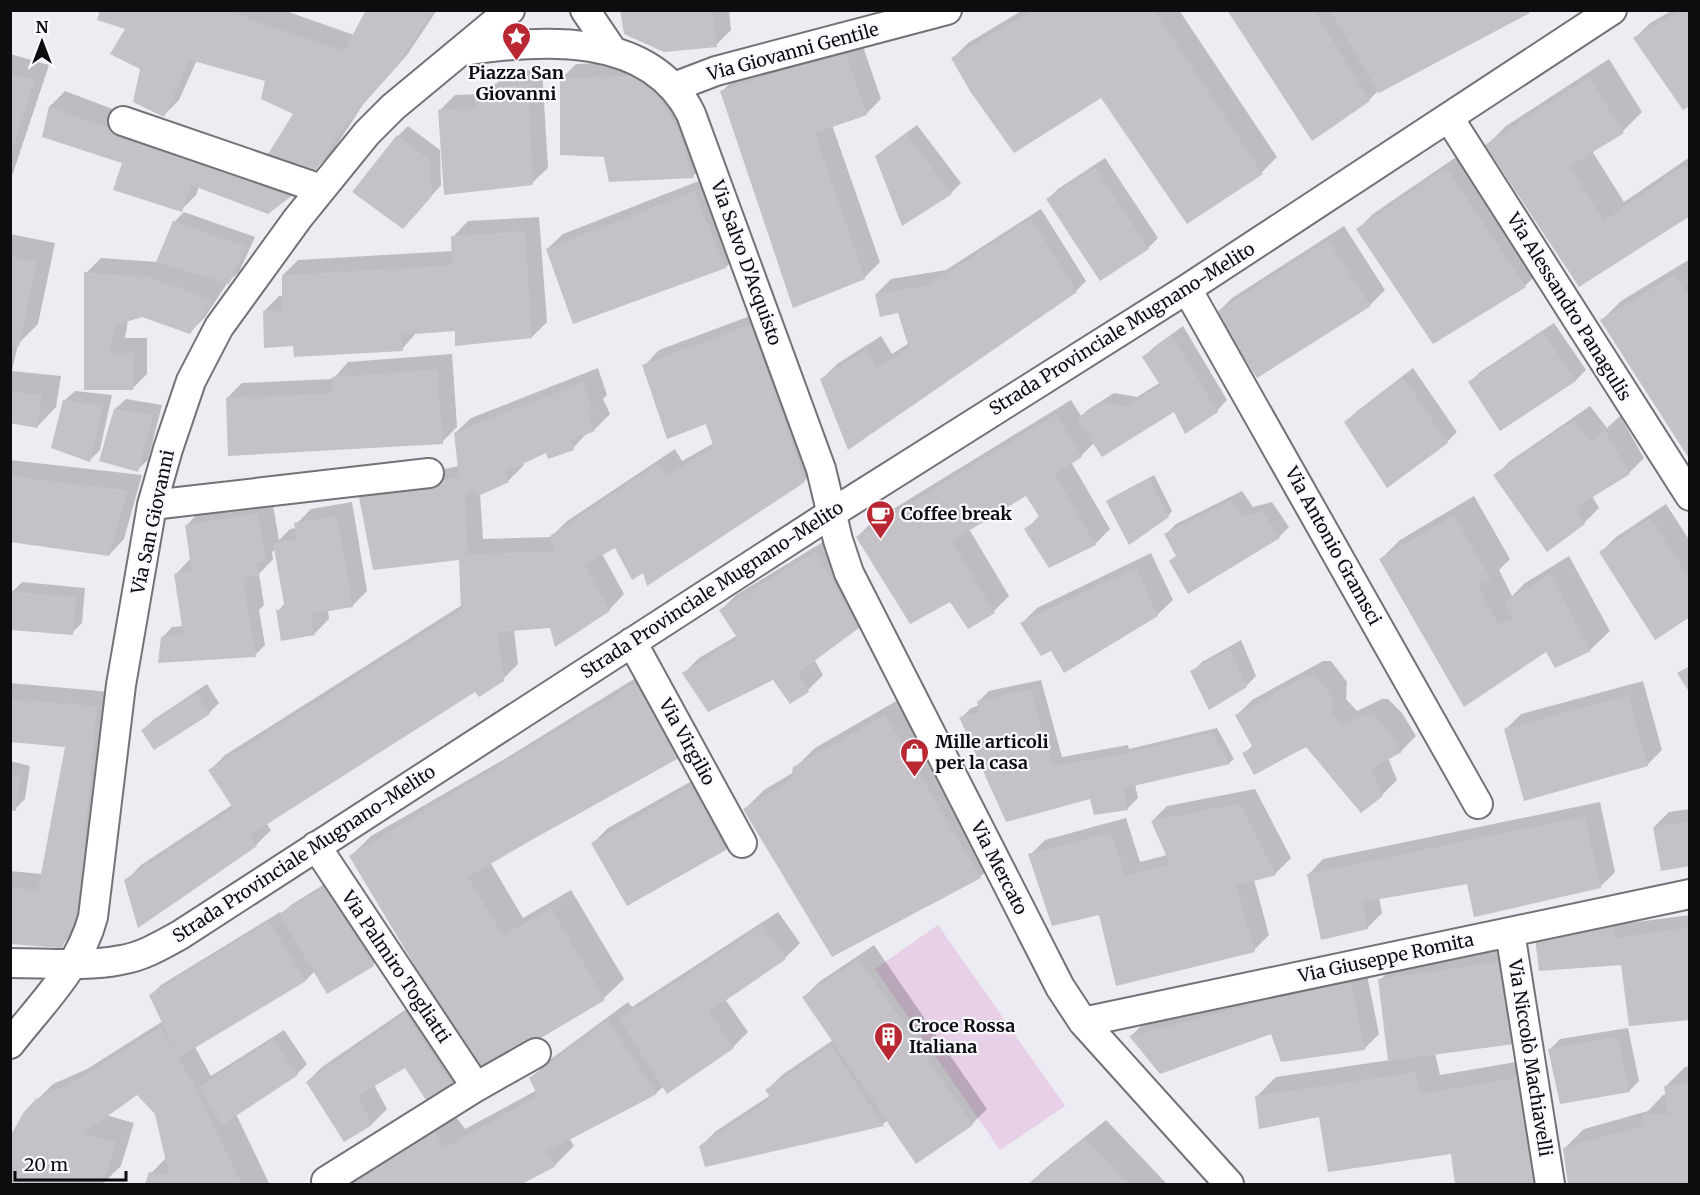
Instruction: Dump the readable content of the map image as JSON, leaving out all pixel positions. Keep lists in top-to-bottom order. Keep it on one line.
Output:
{"streets":{"street":["Via Giovanni Gentile","Via Salvo D'Acquisto","Via Alessandro Panagulis","Strada Provinciale Mugnano-Melito","Via San Giovanni","Via Antonio Gramsci","Via Virgilio","Via Mercato","Via Giuseppe Romita","Via Palmiro Togliatti","Via Niccolò Machiavelli"]},"crossings":[["Via Giovanni Gentile","Via Salvo D'Acquisto"],["Via Salvo D'Acquisto","Strada Provinciale Mugnano-Melito"],["Via Salvo D'Acquisto","Via Mercato"],["Via Alessandro Panagulis","Strada Provinciale Mugnano-Melito"],["Strada Provinciale Mugnano-Melito","Via San Giovanni"],["Strada Provinciale Mugnano-Melito","Via Antonio Gramsci"],["Strada Provinciale Mugnano-Melito","Via Virgilio"],["Strada Provinciale Mugnano-Melito","Via Mercato"],["Strada Provinciale Mugnano-Melito","Via Palmiro Togliatti"],["Via Mercato","Via Giuseppe Romita"],["Via Giuseppe Romita","Via Niccolò Machiavelli"]],"places":{"place":["Piazza San Giovanni"],"cafe":["Coffee break"],"shop":["Mille articoli per la casa"],"building":["Croce Rossa Italiana"]},"scale_bar":"20 m","north":"top"}
